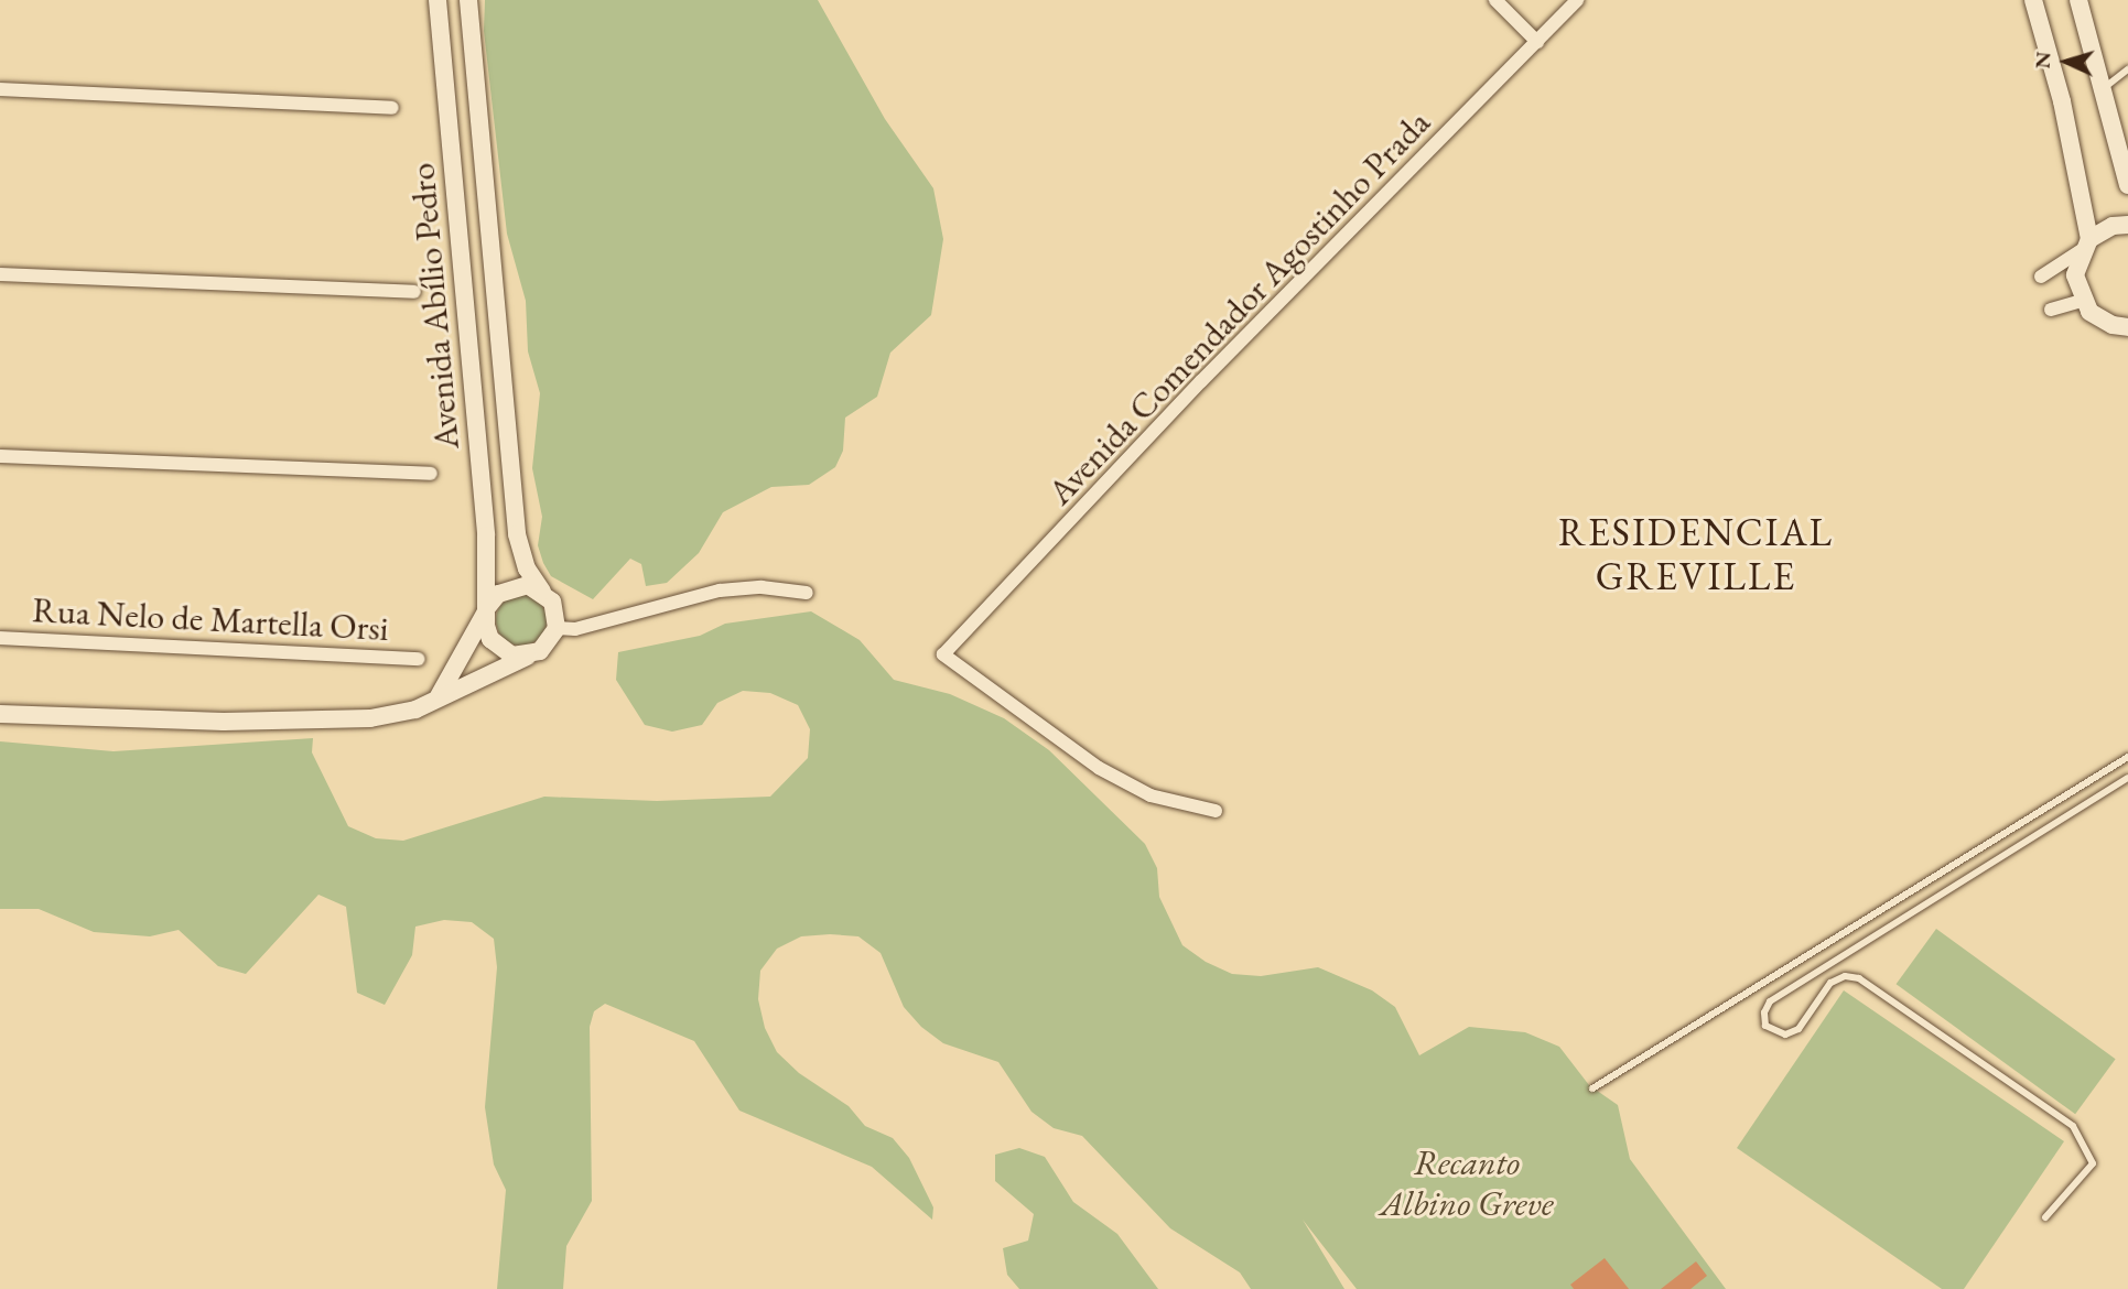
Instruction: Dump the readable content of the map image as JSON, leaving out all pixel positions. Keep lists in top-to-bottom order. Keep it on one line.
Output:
{"streets":{"street":["Avenida Abílio Pedro","Avenida Comendador Agostinho Prada","Rua Nelo de Martella Orsi"]},"districts":["RESIDENCIAL GREVILLE"],"parks":["Recanto Albino Greve"],"north":"left"}
